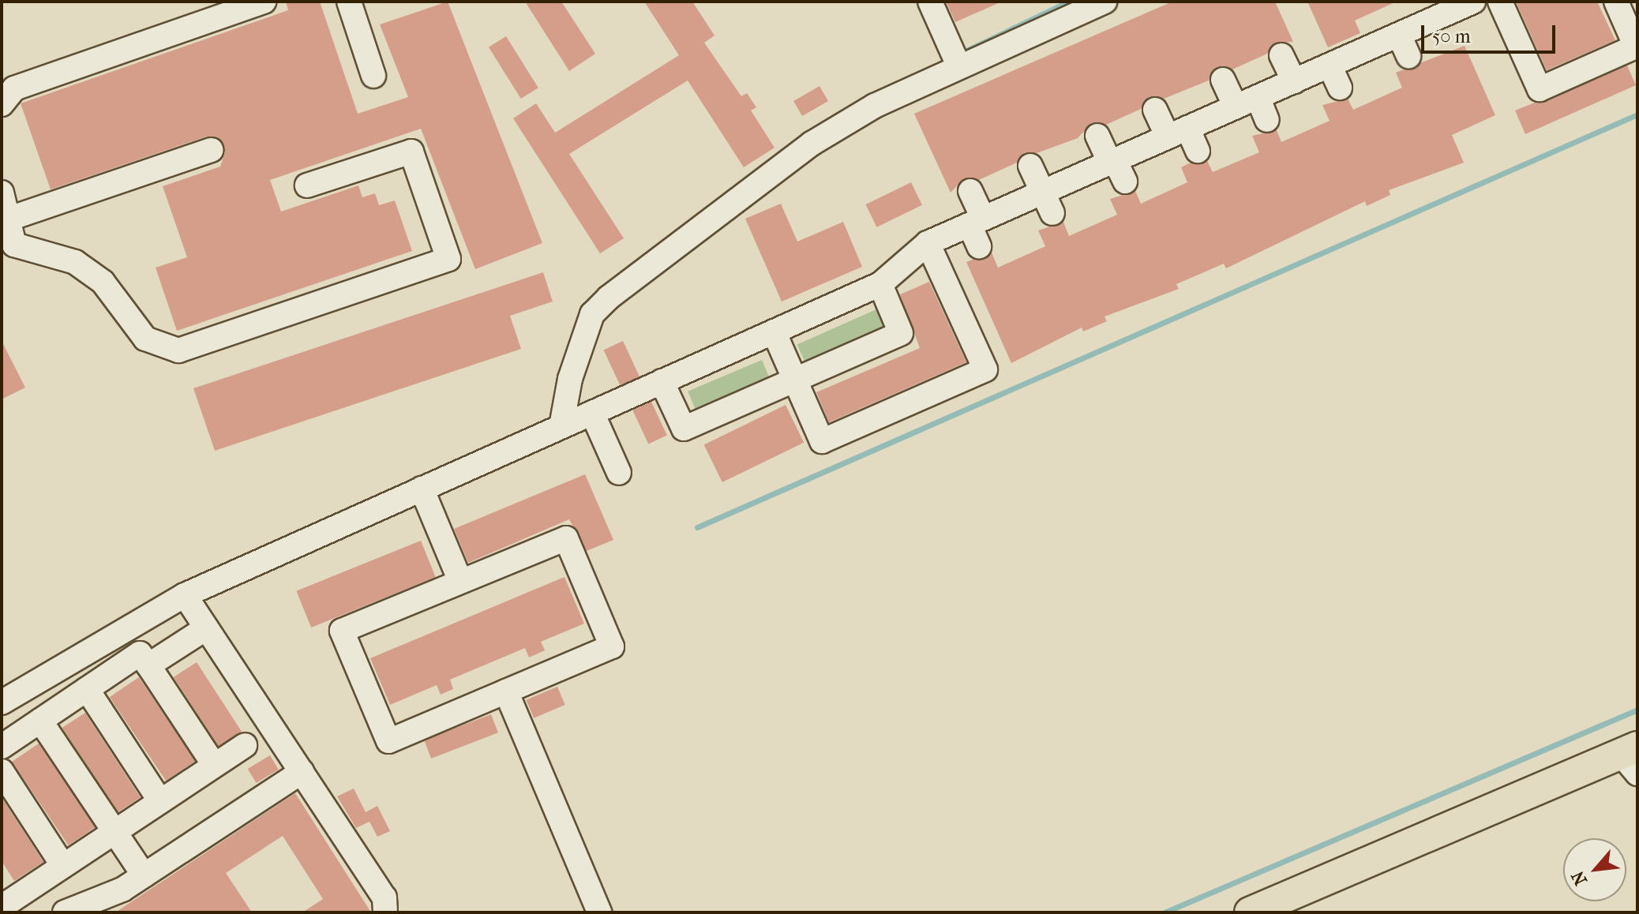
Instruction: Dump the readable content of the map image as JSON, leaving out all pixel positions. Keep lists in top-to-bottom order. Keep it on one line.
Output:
{"scale_bar":"50 m","north":"bottom left"}
